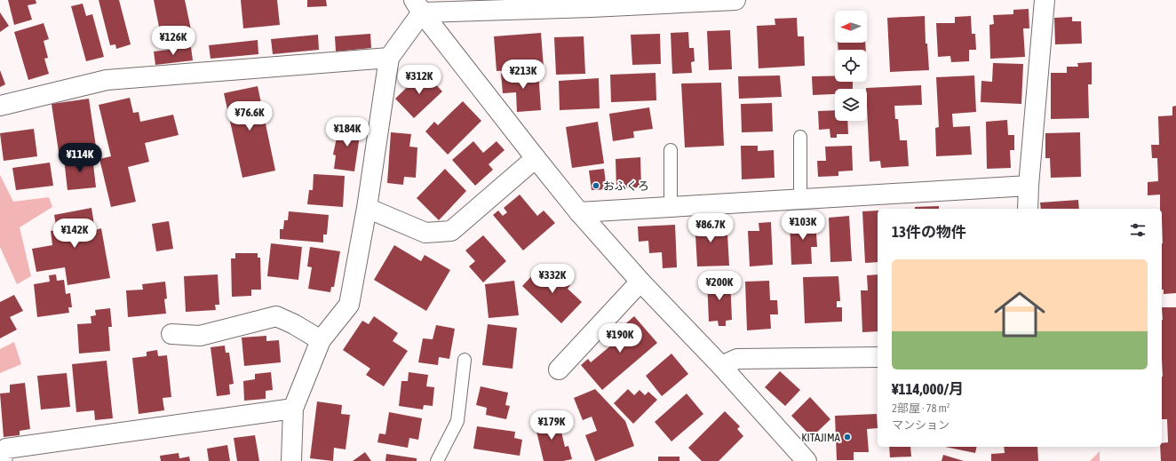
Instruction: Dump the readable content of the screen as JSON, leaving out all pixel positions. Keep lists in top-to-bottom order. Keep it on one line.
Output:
{"places":["おふくろ","KITAJIMA"],"north":"left","page":{"price":["¥126K","¥213K","¥312K","¥76.6K","¥184K","¥114K","¥103K","¥86.7K","¥142K","¥332K","¥200K","¥190K","¥179K"],"heading":"13件の物件","list":[{"name":"¥114,000/月","note":"2部屋 · 78 m² · マンション"}]}}
